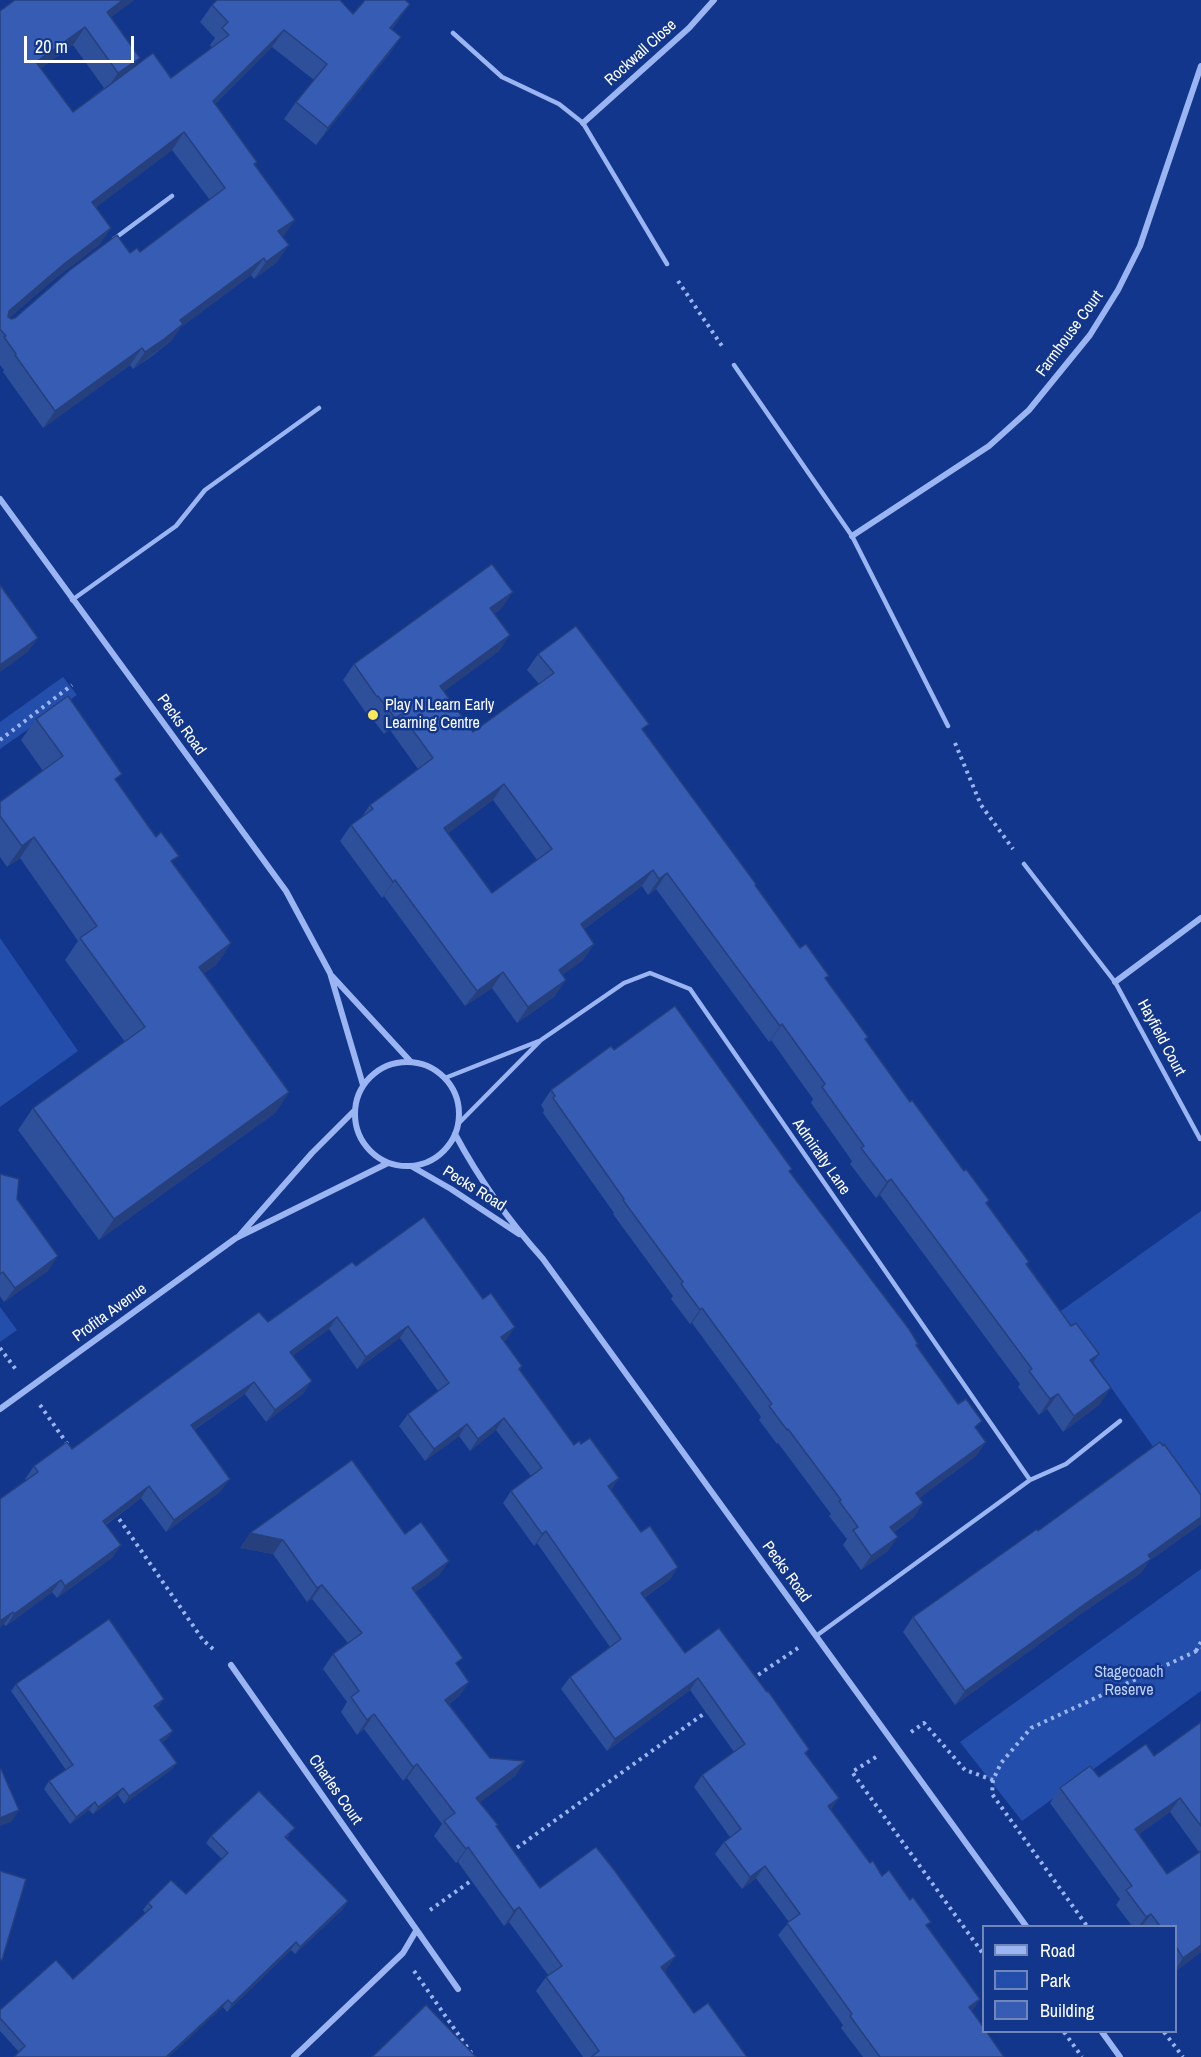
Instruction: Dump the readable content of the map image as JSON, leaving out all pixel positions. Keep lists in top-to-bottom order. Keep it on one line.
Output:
{"streets":{"street":["Rockwall Close","Farmhouse Court","Pecks Road","Profita Avenue","Charles Court"],"lane":["Hayfield Court","Admiralty Lane"]},"crossings":[["Pecks Road","Admiralty Lane"],["Pecks Road","Profita Avenue"],["Admiralty Lane","Profita Avenue"]],"parks":["Stagecoach Reserve"],"places":["Play N Learn Early Learning Centre"],"legend":["Road","Park","Building"],"scale_bar":"20 m"}
